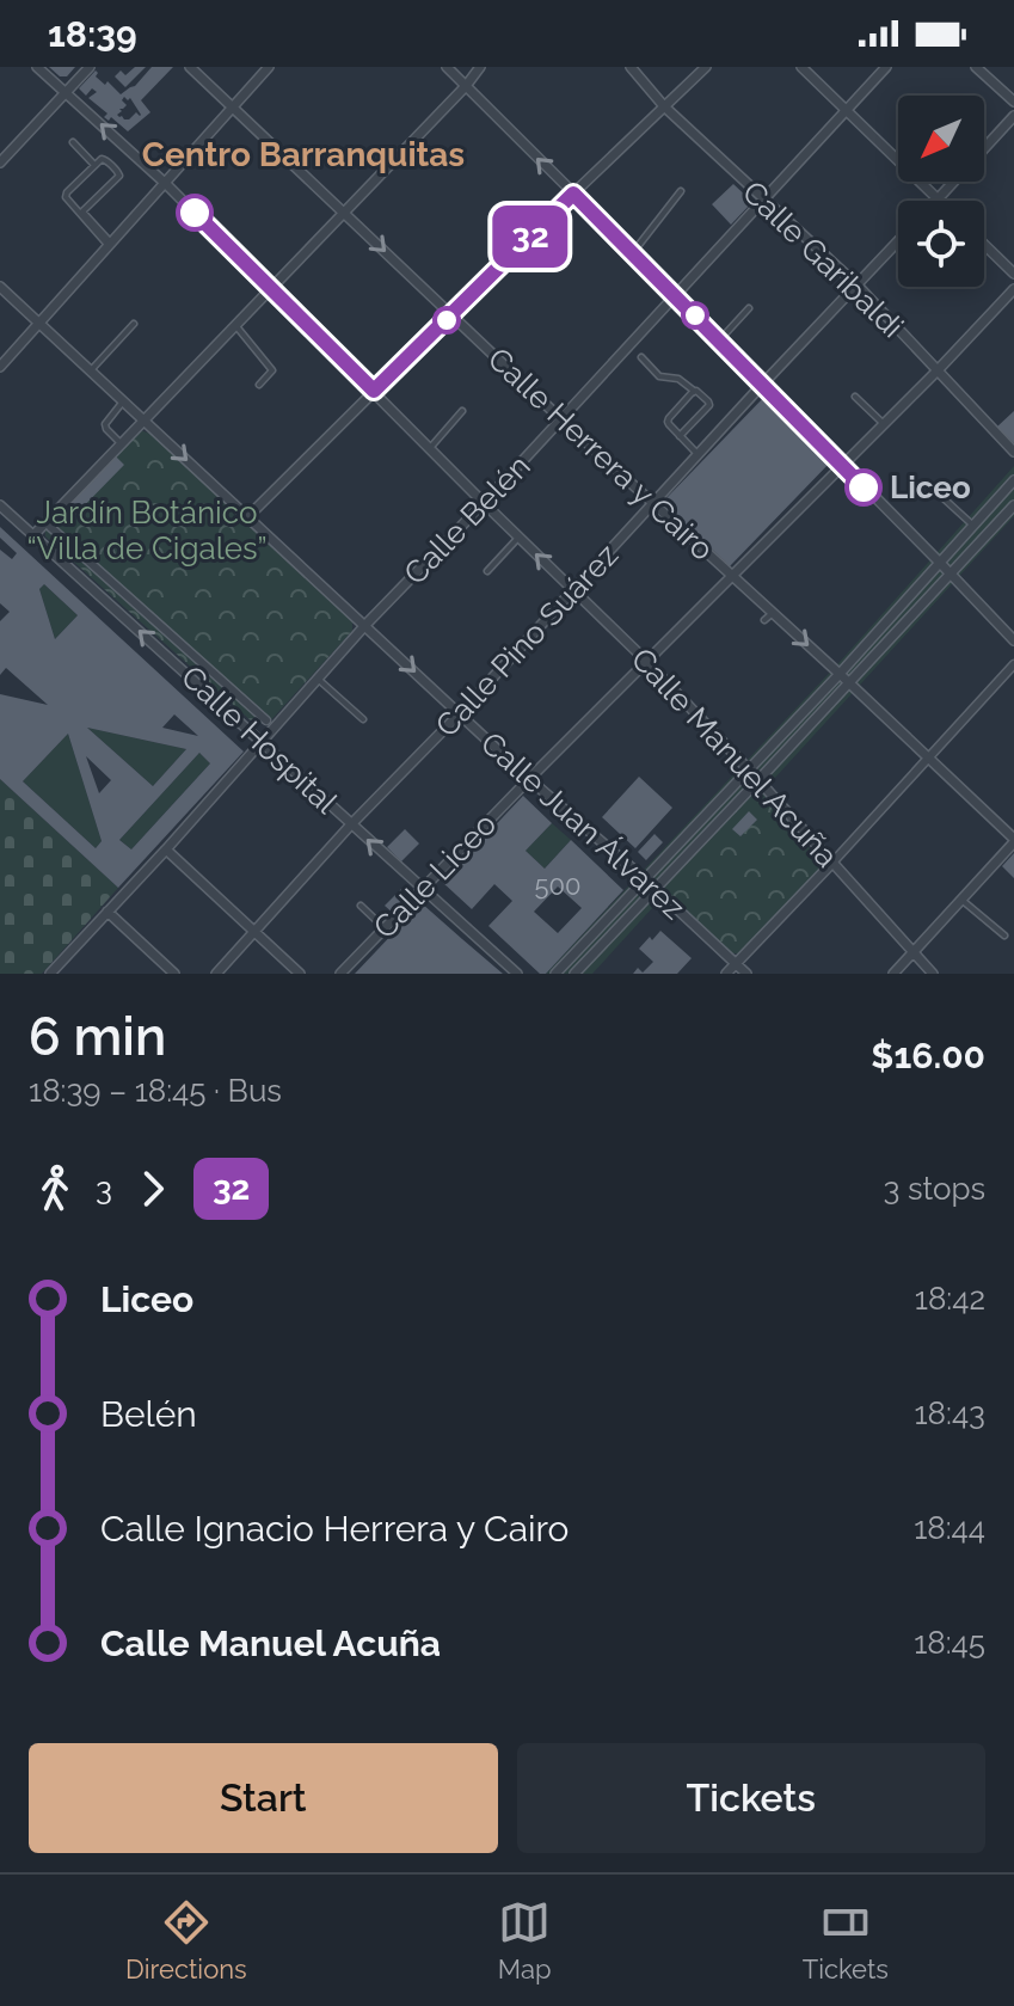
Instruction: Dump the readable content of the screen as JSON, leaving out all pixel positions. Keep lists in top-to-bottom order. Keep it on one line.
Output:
{"streets":{"street":["Calle Garibaldi","Calle Herrera y Cairo","Calle Belén","Calle Pino Suárez","Calle Hospital","Calle Manuel Acuña","Calle Juan Álvarez","Calle Liceo"]},"crossings":[["Calle Garibaldi","Calle Belén"],["Calle Garibaldi","Calle Pino Suárez"],["Calle Garibaldi","Calle Liceo"],["Calle Herrera y Cairo","Calle Belén"],["Calle Herrera y Cairo","Calle Pino Suárez"],["Calle Herrera y Cairo","Calle Liceo"],["Calle Belén","Calle Hospital"],["Calle Belén","Calle Manuel Acuña"],["Calle Belén","Calle Juan Álvarez"],["Calle Pino Suárez","Calle Hospital"],["Calle Pino Suárez","Calle Manuel Acuña"],["Calle Pino Suárez","Calle Juan Álvarez"],["Calle Hospital","Calle Liceo"],["Calle Manuel Acuña","Calle Liceo"],["Calle Juan Álvarez","Calle Liceo"]],"districts":["Centro Barranquitas"],"parks":["Jardín Botánico “Villa de Cigales”"],"places":["Liceo"],"lines":["bus line 32"],"house_numbers":["500"],"north":"bottom left","page":{"status":"18:39","on_map":"32","heading":["6 min","18:39 – 18:45 · Bus","$16.00"],"legs":["3","32","3 stops"],"list":[{"name":"Liceo","value":"18:42"},{"name":"Belén","value":"18:43"},{"name":"Calle Ignacio Herrera y Cairo","value":"18:44"},{"name":"Calle Manuel Acuña","value":"18:45"}],"buttons":["Start","Tickets"],"tabs":["Directions","Map","Tickets"]}}
